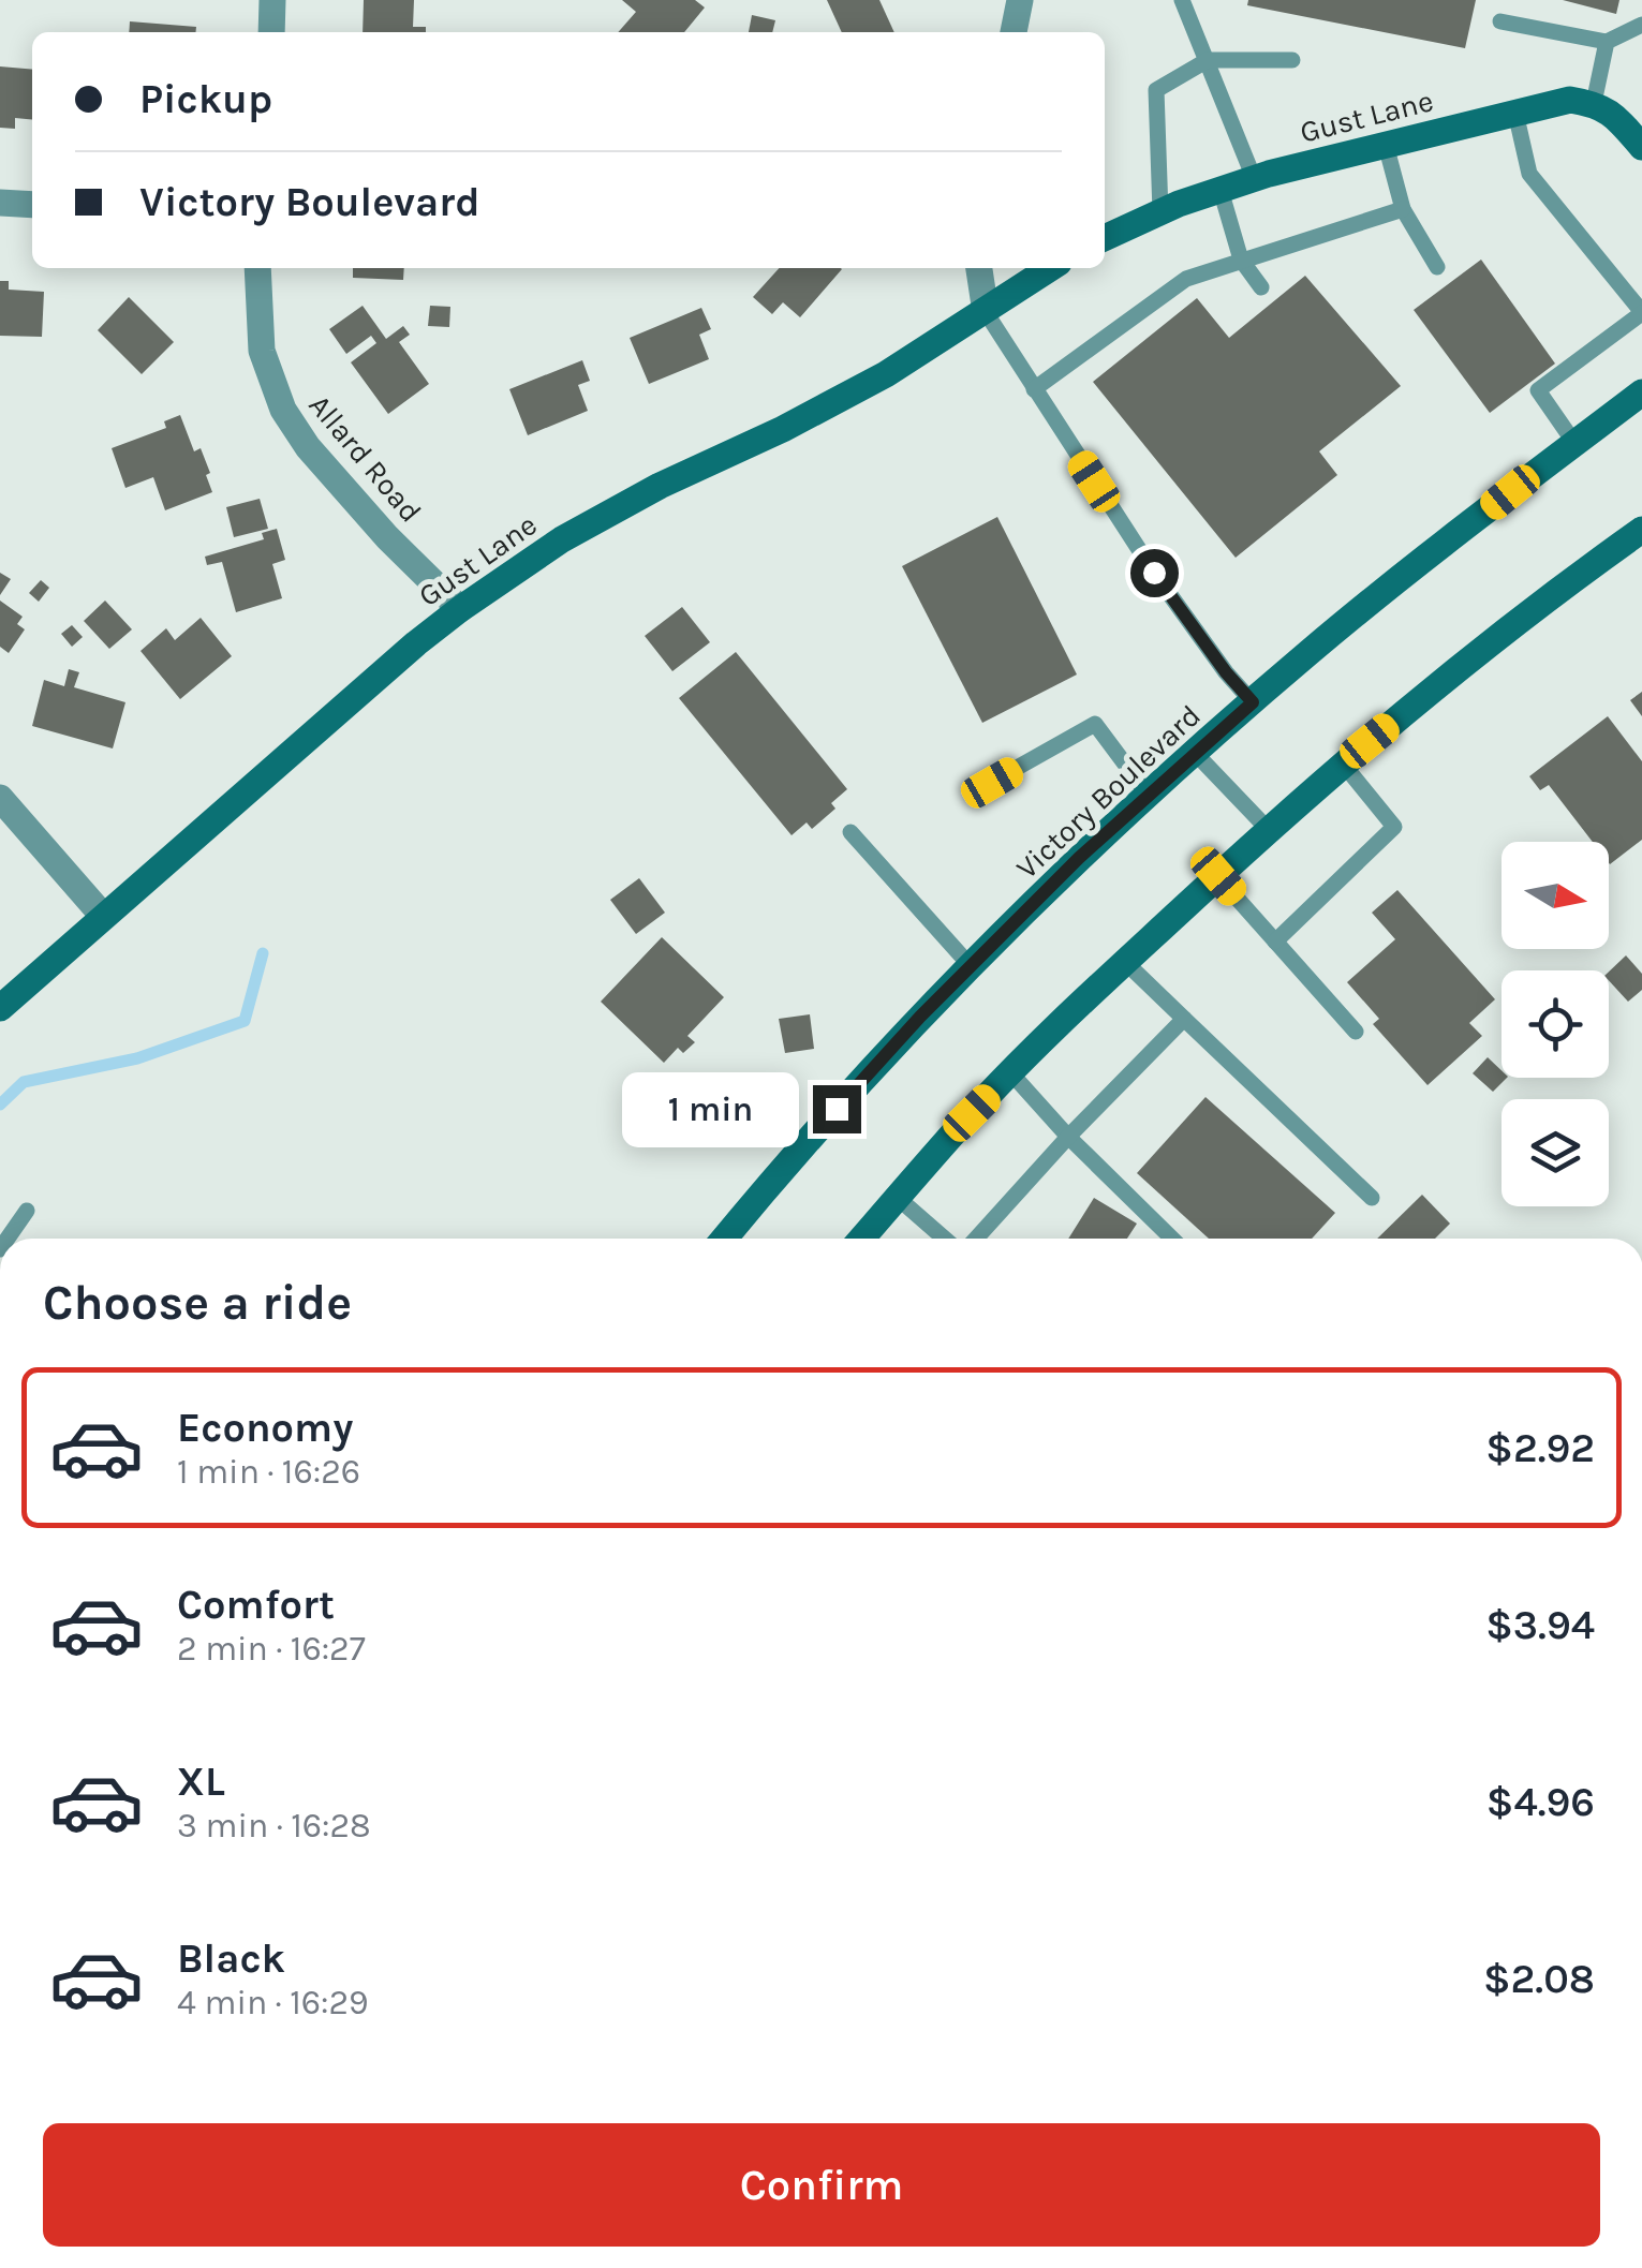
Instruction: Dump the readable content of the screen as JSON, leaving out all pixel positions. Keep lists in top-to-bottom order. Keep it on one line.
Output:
{"streets":{"main road":["Gust Lane","Victory Boulevard"],"street":["Allard Road"]},"crossings":[["Gust Lane","Allard Road"]],"north":"right","page":{"banner":["Pickup","Victory Boulevard"],"bubble":"1 min","heading":"Choose a ride","list":[{"name":"Economy","note":"1 min · 16:26","value":"$2.92"},{"name":"Comfort","note":"2 min · 16:27","value":"$3.94"},{"name":"XL","note":"3 min · 16:28","value":"$4.96"},{"name":"Black","note":"4 min · 16:29","value":"$2.08"}],"buttons":"Confirm"}}
